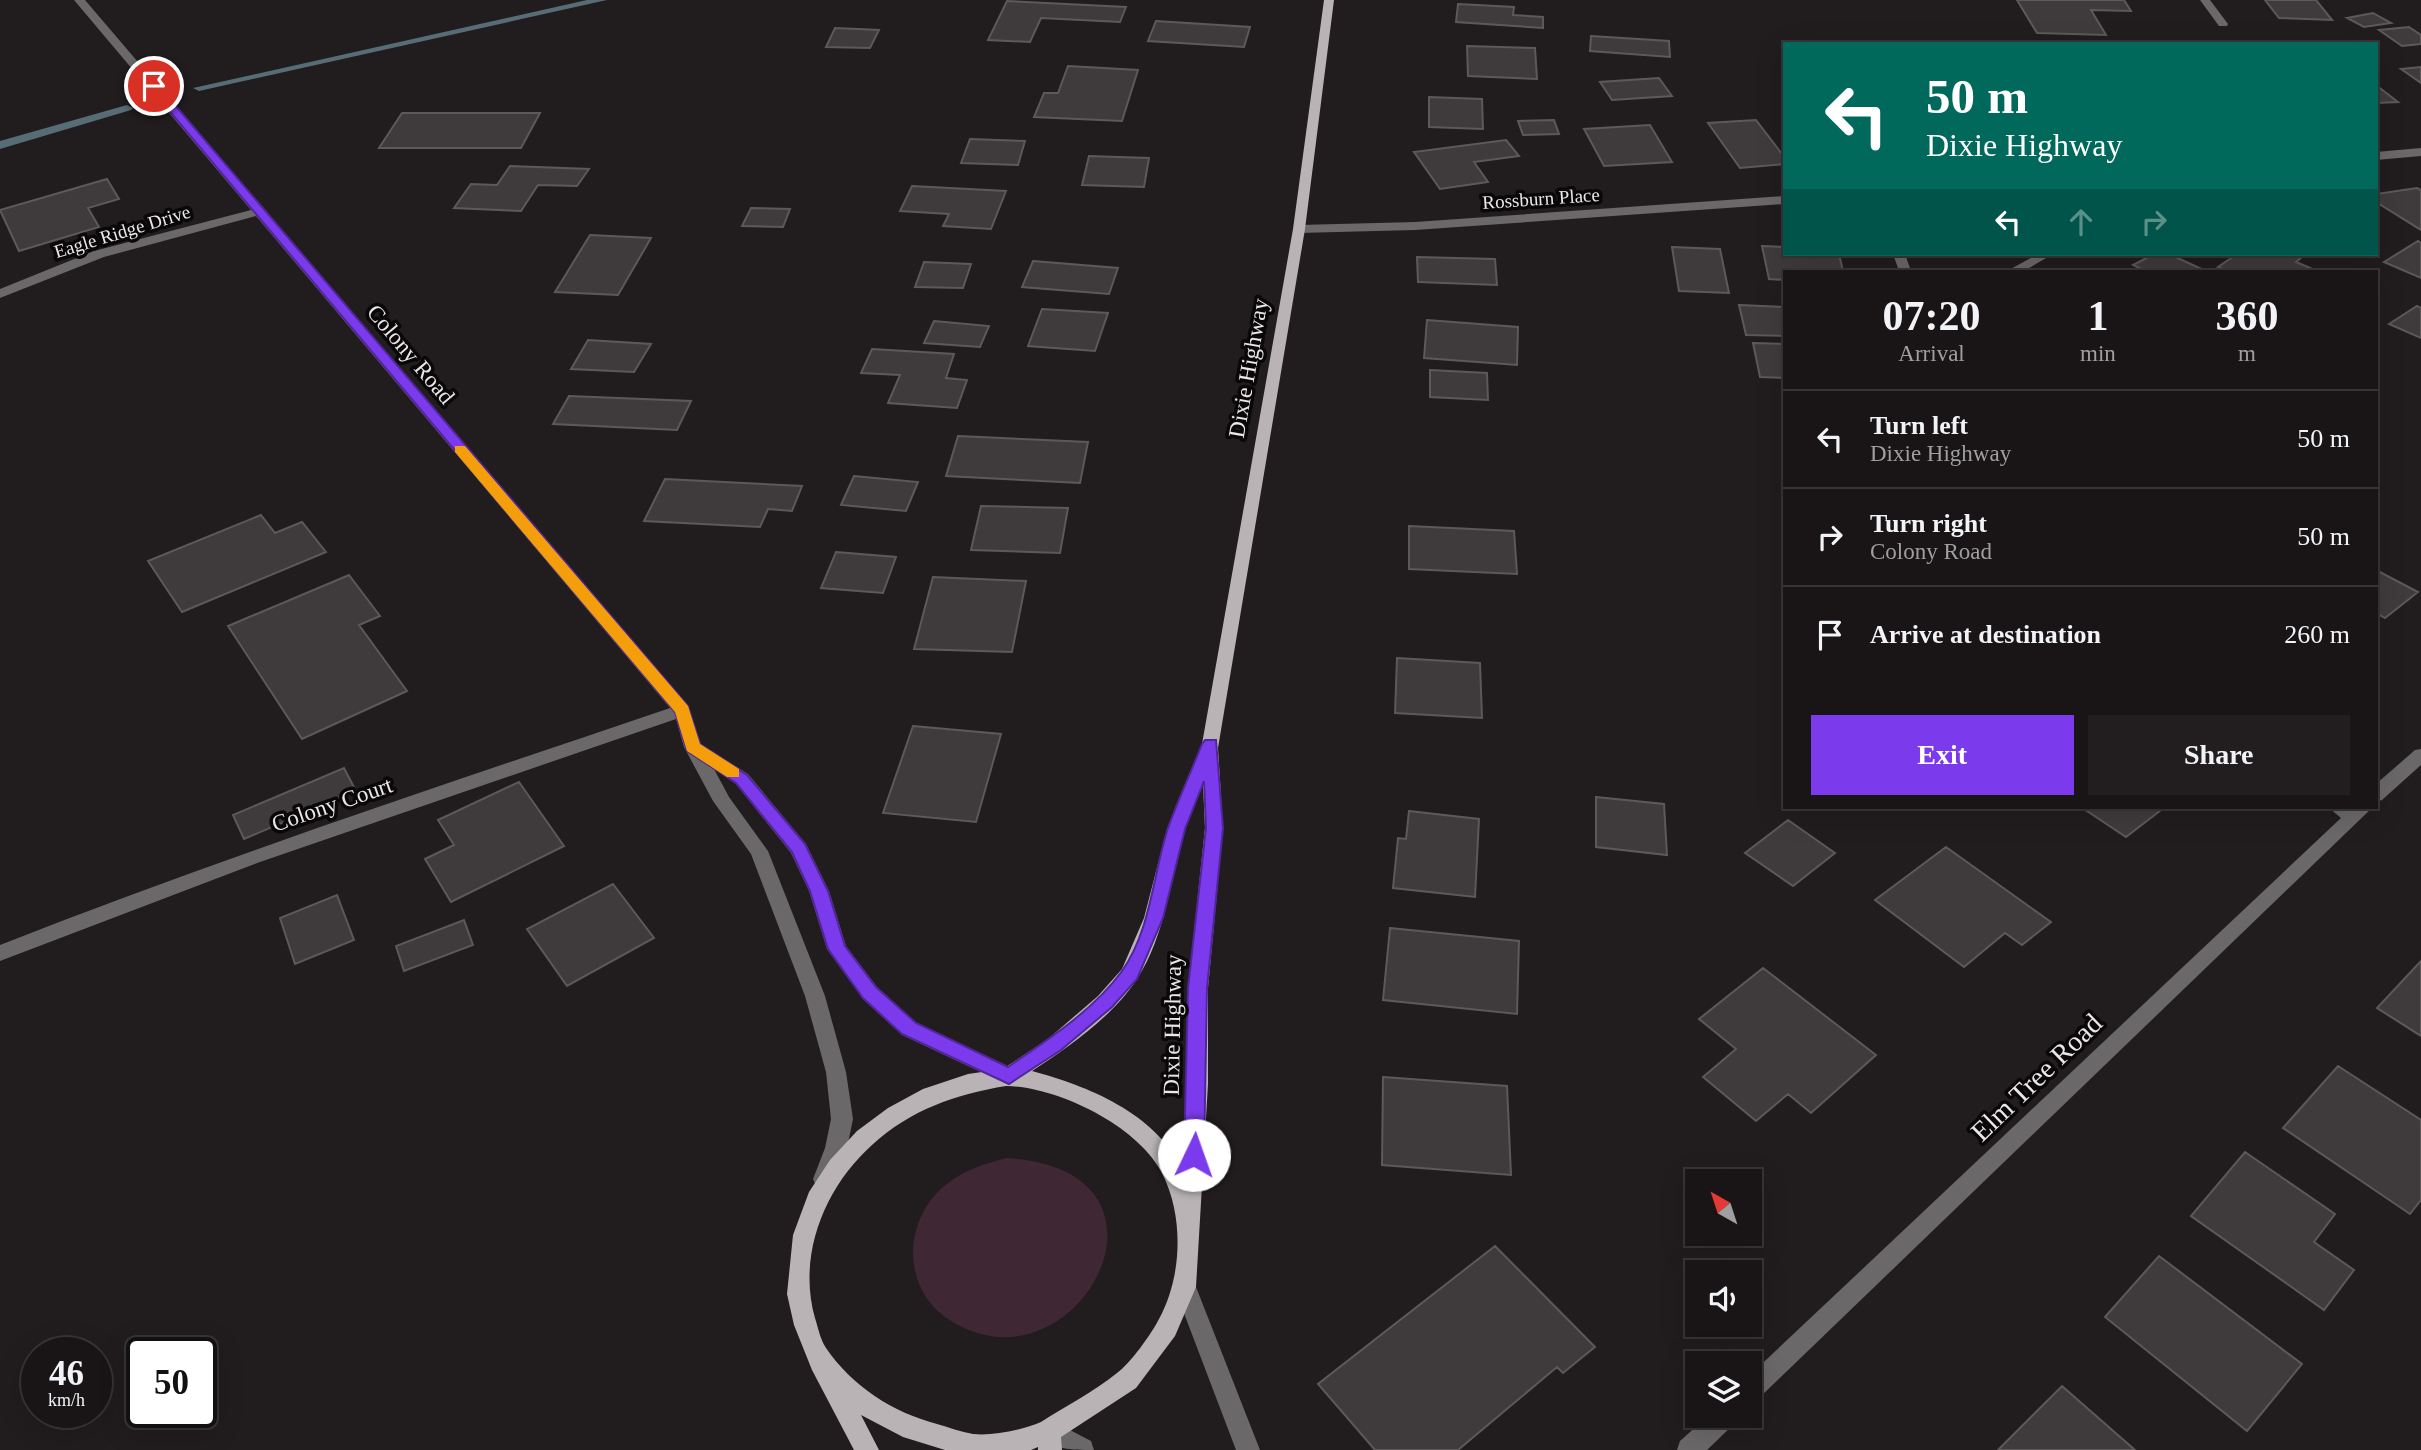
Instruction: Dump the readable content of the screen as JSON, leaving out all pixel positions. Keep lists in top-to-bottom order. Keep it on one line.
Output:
{"streets":{"main road":["Dixie Highway"],"street":["Rossburn Place","Eagle Ridge Drive","Colony Road","Colony Court","Elm Tree Road"]},"crossings":[["Rossburn Place","Dixie Highway"],["Eagle Ridge Drive","Colony Road"],["Colony Road","Dixie Highway"],["Colony Road","Colony Court"]],"north":"top left","page":{"turn":["50 m","Dixie Highway"],"eta":["07:20","Arrival","1","min","360","m"],"list":[{"name":"Turn left","note":"Dixie Highway","value":"50 m"},{"name":"Turn right","note":"Colony Road","value":"50 m"},{"name":"Arrive at destination","value":"260 m"}],"buttons":["Exit","Share"],"speed":"46 km/h","limit":"50"}}
